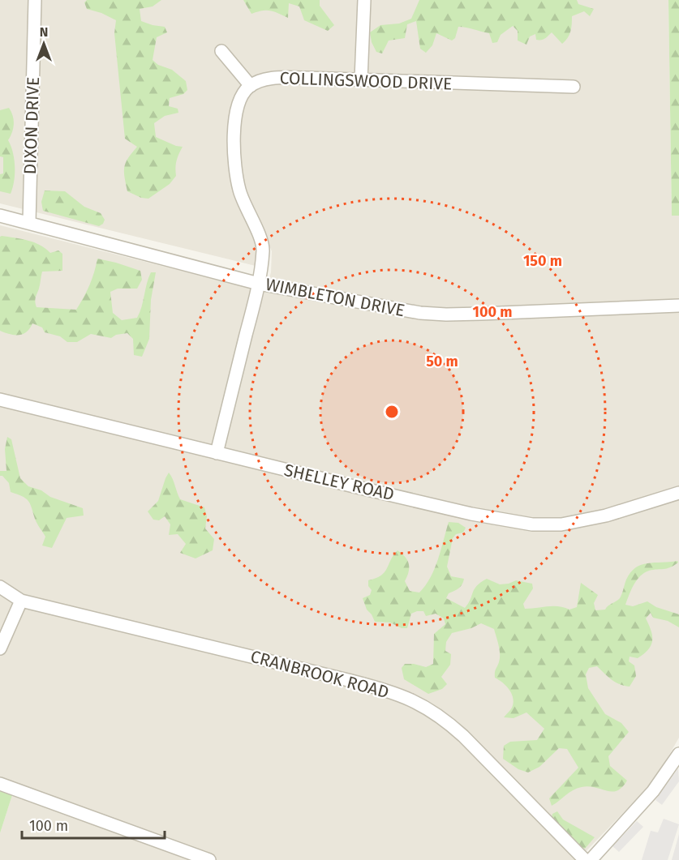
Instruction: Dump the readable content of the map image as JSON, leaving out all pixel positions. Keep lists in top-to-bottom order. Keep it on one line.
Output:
{"streets":{"street":["COLLINGSWOOD DRIVE","DIXON DRIVE","WIMBLETON DRIVE","SHELLEY ROAD","CRANBROOK ROAD"]},"crossings":[["DIXON DRIVE","WIMBLETON DRIVE"]],"scale_bar":"100 m","north":"top","rings":["150 m","100 m","50 m"]}
